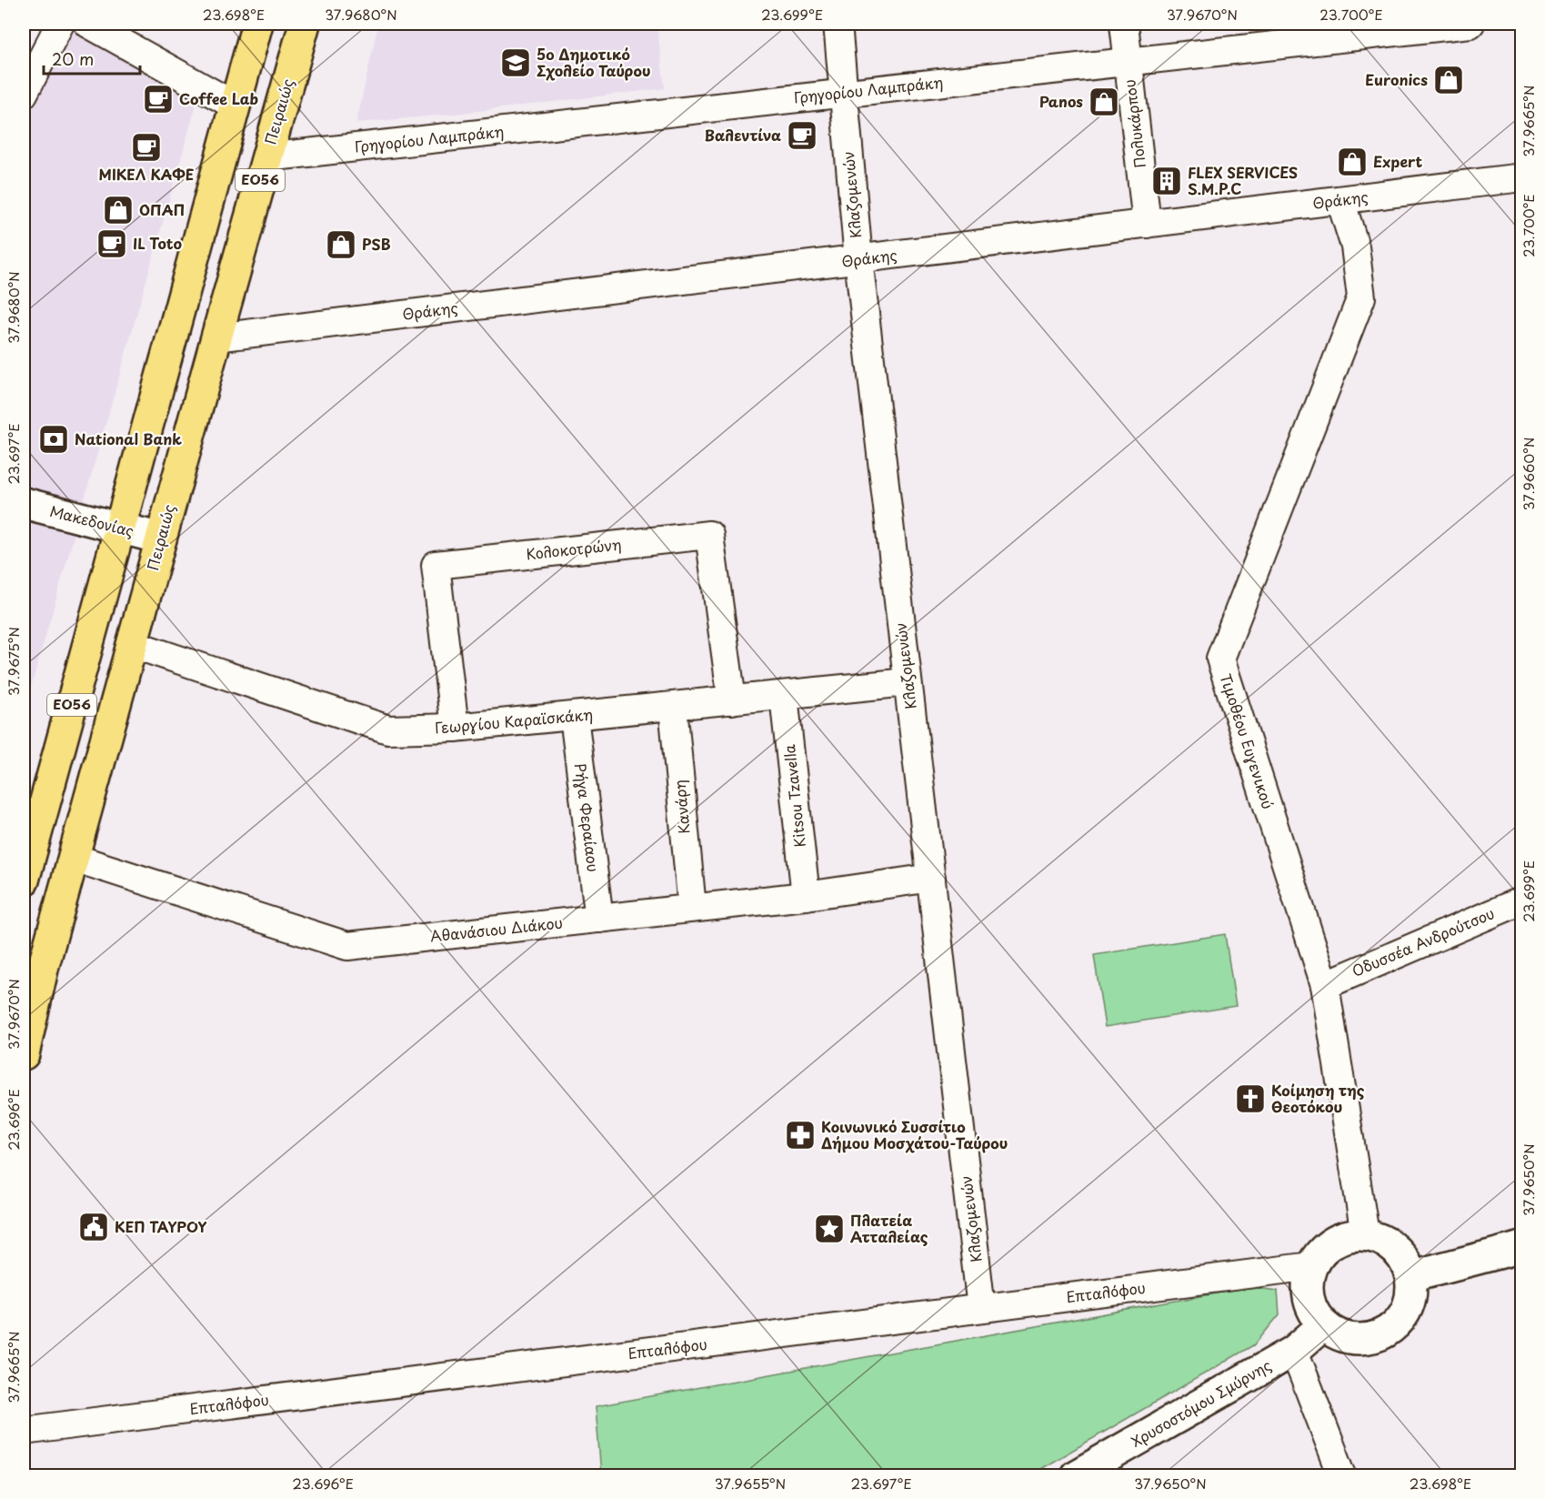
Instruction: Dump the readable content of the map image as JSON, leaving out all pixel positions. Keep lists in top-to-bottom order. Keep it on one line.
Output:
{"streets":{"main road":["Πειραιώς","ΕΟ56"],"street":["Γρηγορίου Λαμπράκη","Πολυκάρπου","Κλαζομενών","Θράκης","Μακεδονίας","Κολοκοτρώνη","Γεωργίου Καραϊσκάκη","Τιμοθέου Ευγενικού","Kitsou Tzavella","Κανάρη","Ρήγα Φεραίαου","Αθανάσιου Διάκου","Οδυσσέα Ανδρούτσου","Επταλόφου","Χρυσοστόμου Σμύρνης"]},"crossings":[["Γρηγορίου Λαμπράκη","Πειραιώς"],["Γρηγορίου Λαμπράκη","Πολυκάρπου"],["Γρηγορίου Λαμπράκη","Κλαζομενών"],["Πειραιώς","Θράκης"],["Πειραιώς","Μακεδονίας"],["Πειραιώς","Γεωργίου Καραϊσκάκη"],["Πειραιώς","Αθανάσιου Διάκου"],["Πολυκάρπου","Θράκης"],["ΕΟ56","Μακεδονίας"],["Κλαζομενών","Θράκης"],["Κλαζομενών","Γεωργίου Καραϊσκάκη"],["Κλαζομενών","Αθανάσιου Διάκου"],["Κλαζομενών","Επταλόφου"],["Θράκης","Τιμοθέου Ευγενικού"],["Κολοκοτρώνη","Γεωργίου Καραϊσκάκη"],["Γεωργίου Καραϊσκάκη","Kitsou Tzavella"],["Γεωργίου Καραϊσκάκη","Κανάρη"],["Γεωργίου Καραϊσκάκη","Ρήγα Φεραίαου"],["Τιμοθέου Ευγενικού","Οδυσσέα Ανδρούτσου"],["Τιμοθέου Ευγενικού","Επταλόφου"],["Τιμοθέου Ευγενικού","Χρυσοστόμου Σμύρνης"],["Kitsou Tzavella","Αθανάσιου Διάκου"],["Κανάρη","Αθανάσιου Διάκου"],["Ρήγα Φεραίαου","Αθανάσιου Διάκου"],["Επταλόφου","Χρυσοστόμου Σμύρνης"]],"places":{"school or university":["5ο Δημοτικό Σχολείο Ταύρου"],"shop":["Euronics","Panos","Expert","ΟΠΑΠ","PSB"],"cafe":["Coffee Lab","Βαλεντίνα","ΜΙΚΕΛ ΚΑΦΕ","IL Toto"],"building":["FLEX SERVICES S.M.P.C"],"bank":["National Bank"],"church":["Κοίμηση της Θεοτόκου"],"pharmacy":["Κοινωνικό Συσσίτιο Δήμου Μοσχάτου-Ταύρου"],"public building":["ΚΕΠ ΤΑΥΡΟΥ"],"place":["Πλατεία Ατταλείας"]},"scale_bar":"20 m","coordinates":["23.698°E","37.9680°N","23.699°E","37.9670°N","23.700°E","37.9665°N","23.697°E","37.9660°N","37.9675°N","23.696°E","37.9650°N","37.9655°N"]}
